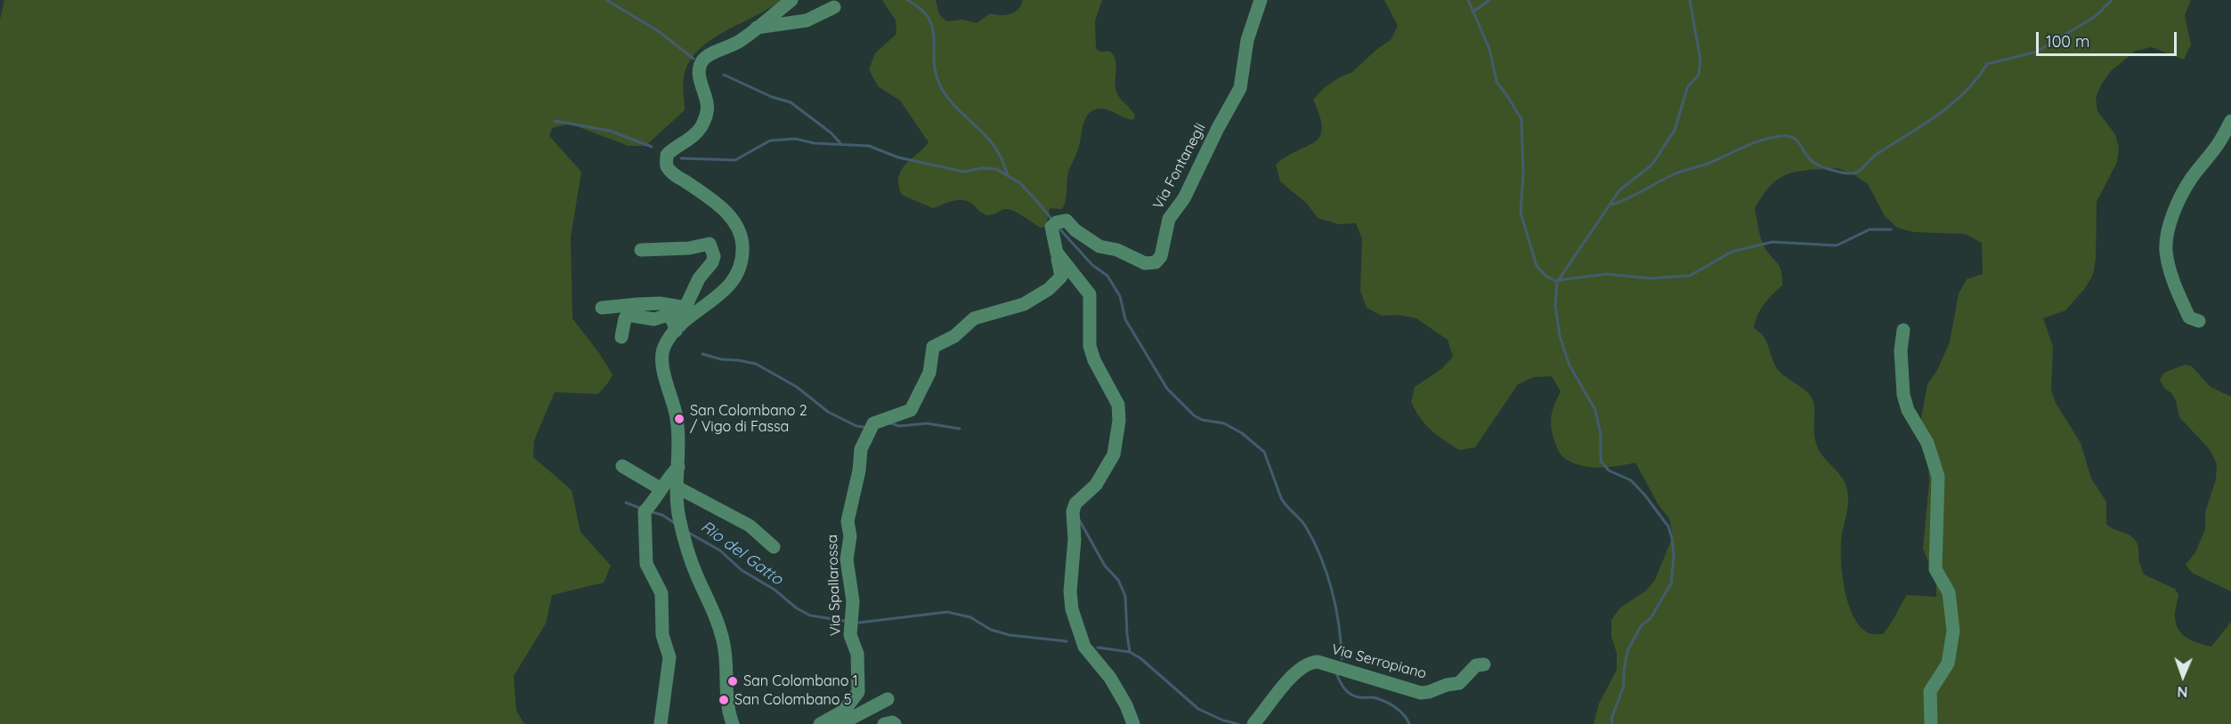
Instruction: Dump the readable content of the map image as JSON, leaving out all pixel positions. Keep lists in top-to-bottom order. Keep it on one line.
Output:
{"streets":{"street":["Via Fontanegli","Via Spallarossa","Via Serropiano"]},"crossings":[["Via Fontanegli","Via Spallarossa"]],"water":["Rio del Gatto"],"places":["San Colombano 2 / Vigo di Fassa","San Colombano 1","San Colombano 5"],"scale_bar":"100 m","north":"bottom"}
